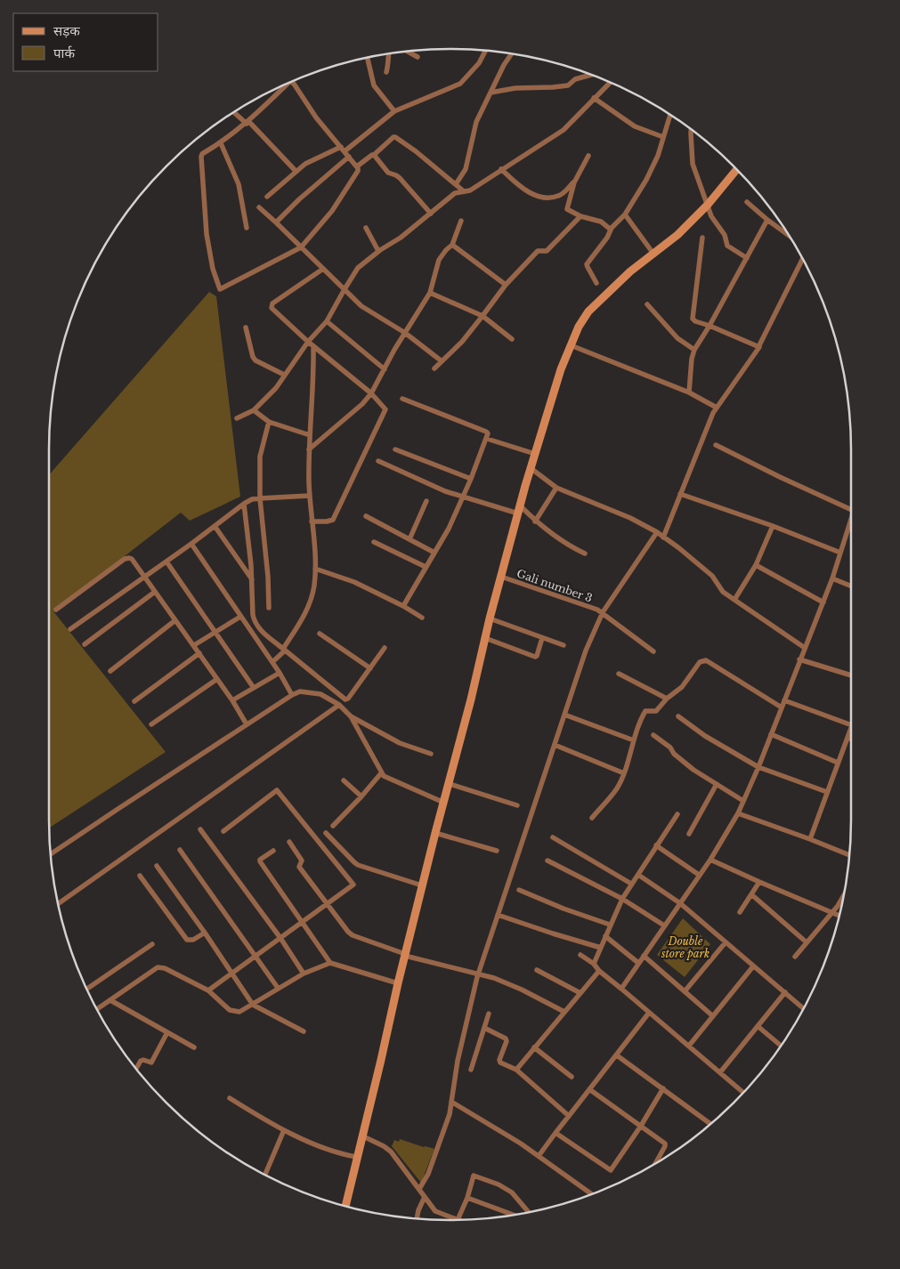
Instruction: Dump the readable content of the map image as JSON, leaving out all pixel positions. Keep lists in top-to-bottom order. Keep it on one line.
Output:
{"streets":{"street":["Gali number 3"]},"parks":["Double store park"],"legend":["सड़क","पार्क"]}
